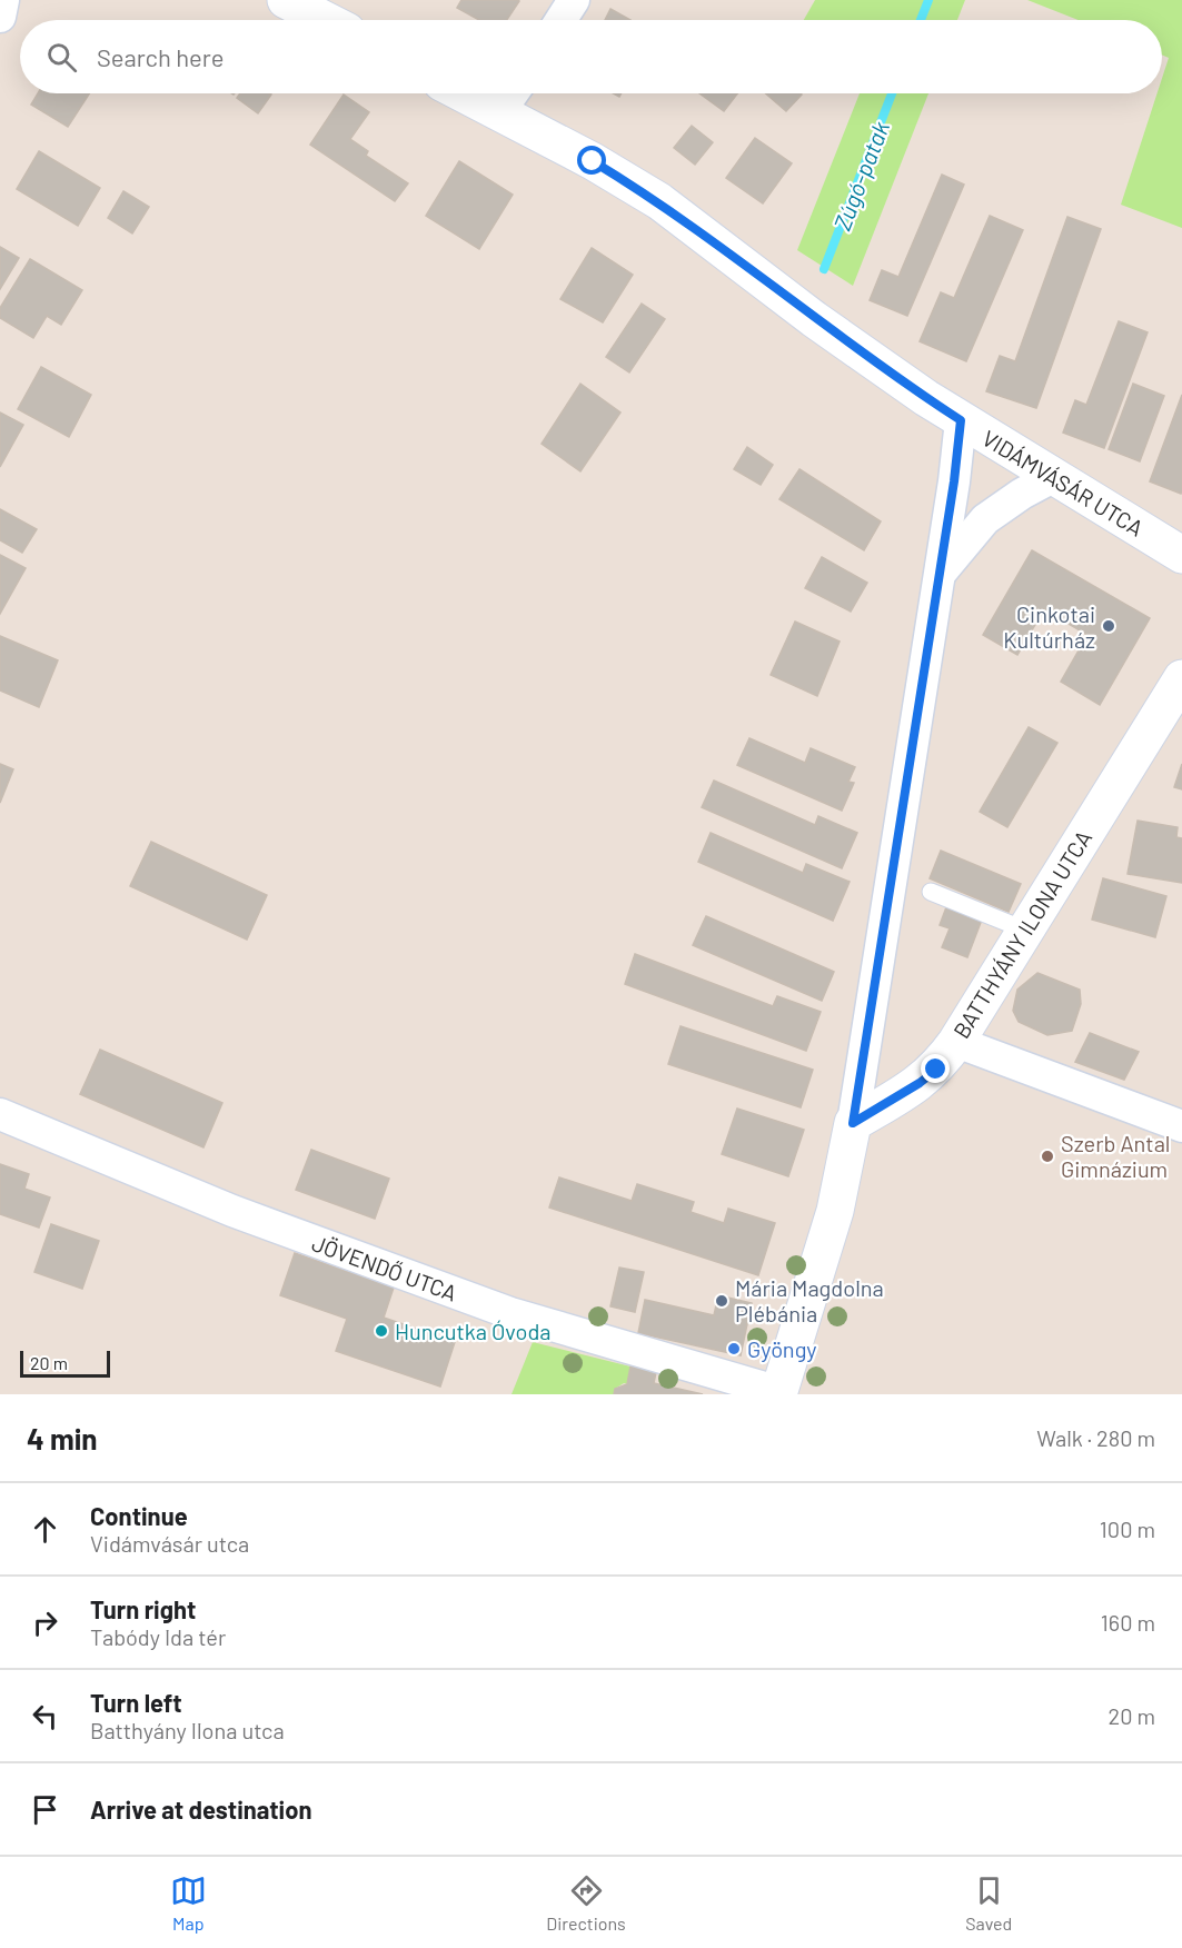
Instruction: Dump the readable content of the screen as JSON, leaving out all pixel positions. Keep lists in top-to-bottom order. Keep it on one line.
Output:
{"streets":{"main road":["VIDÁMVÁSÁR UTCA","BATTHYÁNY ILONA UTCA"],"street":["JÖVENDŐ UTCA"]},"water":["Zúgó-patak"],"places":["Cinkotai Kultúrház","Szerb Antal Gimnázium","Mária Magdolna Plébánia","Huncutka Óvoda","Gyöngy"],"scale_bar":"20 m","page":{"search":"Search here","scale":"20 m","heading":["4 min","Walk · 280 m"],"list":[["Continue","Vidámvásár utca","100 m"],["Turn right","Tabódy Ida tér","160 m"],["Turn left","Batthyány Ilona utca","20 m"],"Arrive at destination"],"nav":["Map","Directions","Saved"]}}
